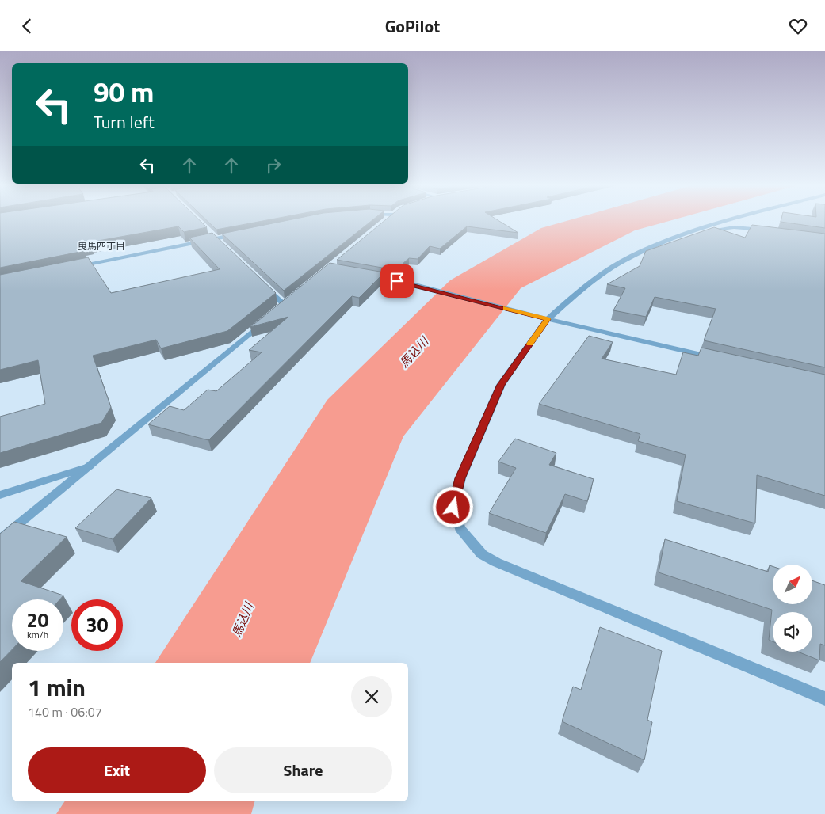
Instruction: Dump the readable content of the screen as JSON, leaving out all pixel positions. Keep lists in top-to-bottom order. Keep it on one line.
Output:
{"districts":["曳馬四丁目"],"water":["馬込川"],"north":"top right","page":{"header":"GoPilot","turn":["90 m","Turn left"],"speed":"20 km/h","limit":"30","heading":["1 min","140 m · 06:07"],"buttons":["Exit","Share"]}}
